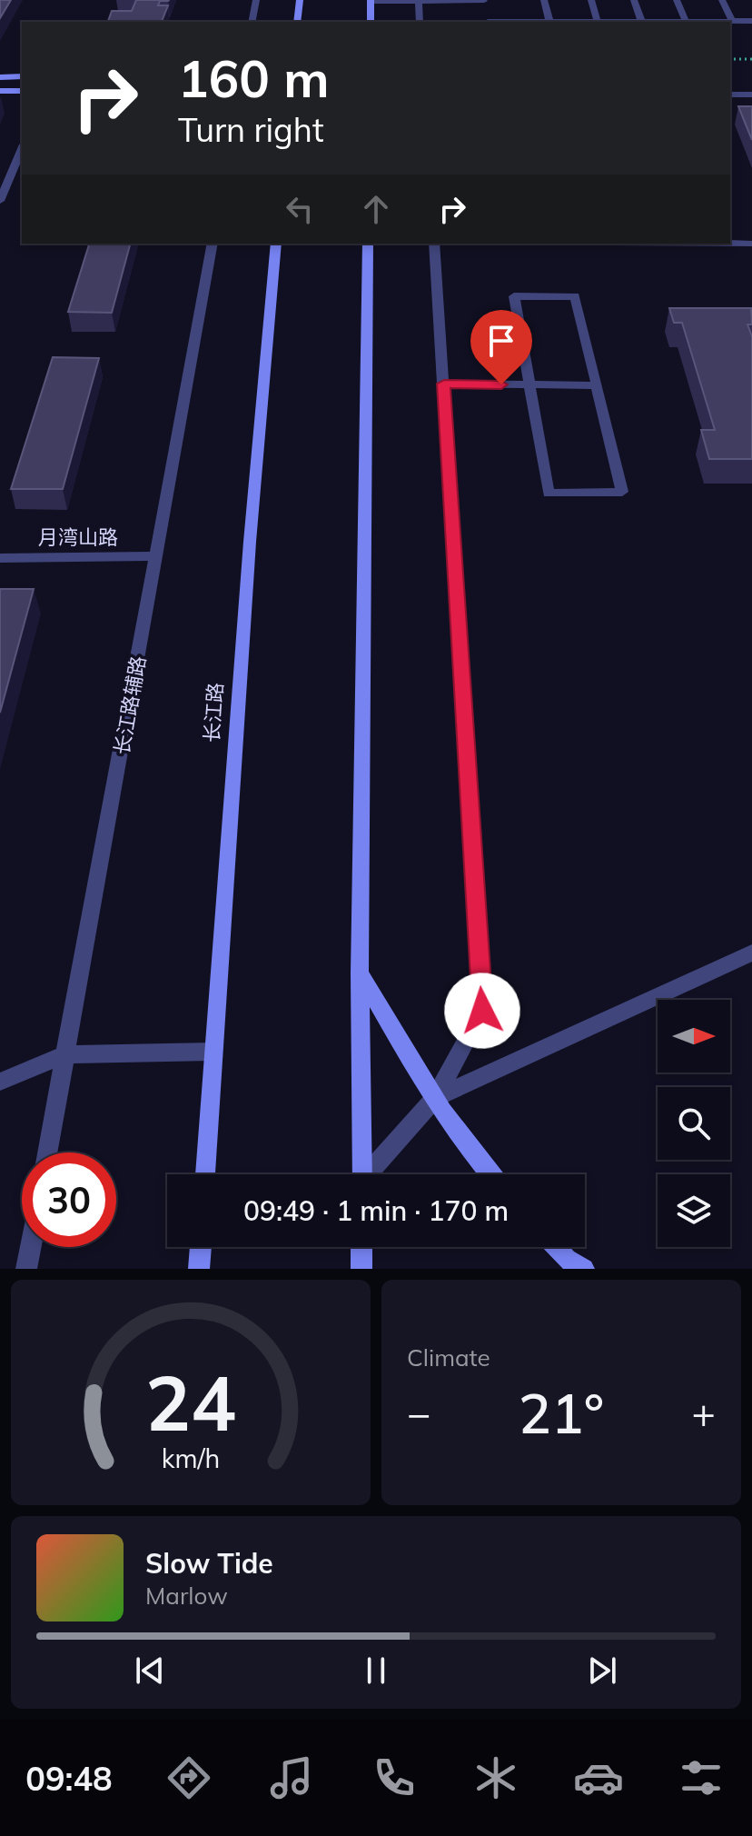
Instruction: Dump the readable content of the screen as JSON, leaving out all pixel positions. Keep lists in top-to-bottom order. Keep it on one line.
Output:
{"streets":{"main road":["长江路"],"street":["月湾山路","长江路辅路"]},"crossings":[["月湾山路","长江路辅路"]],"north":"right","page":{"turn":["160 m","Turn right"],"limit":"30","trip":"09:49 · 1 min · 170 m","tile":"Climate","heat":["−","21°","+"],"song":["Slow Tide","Marlow"],"tabs":"09:48","gauge":["24","km/h"]}}
